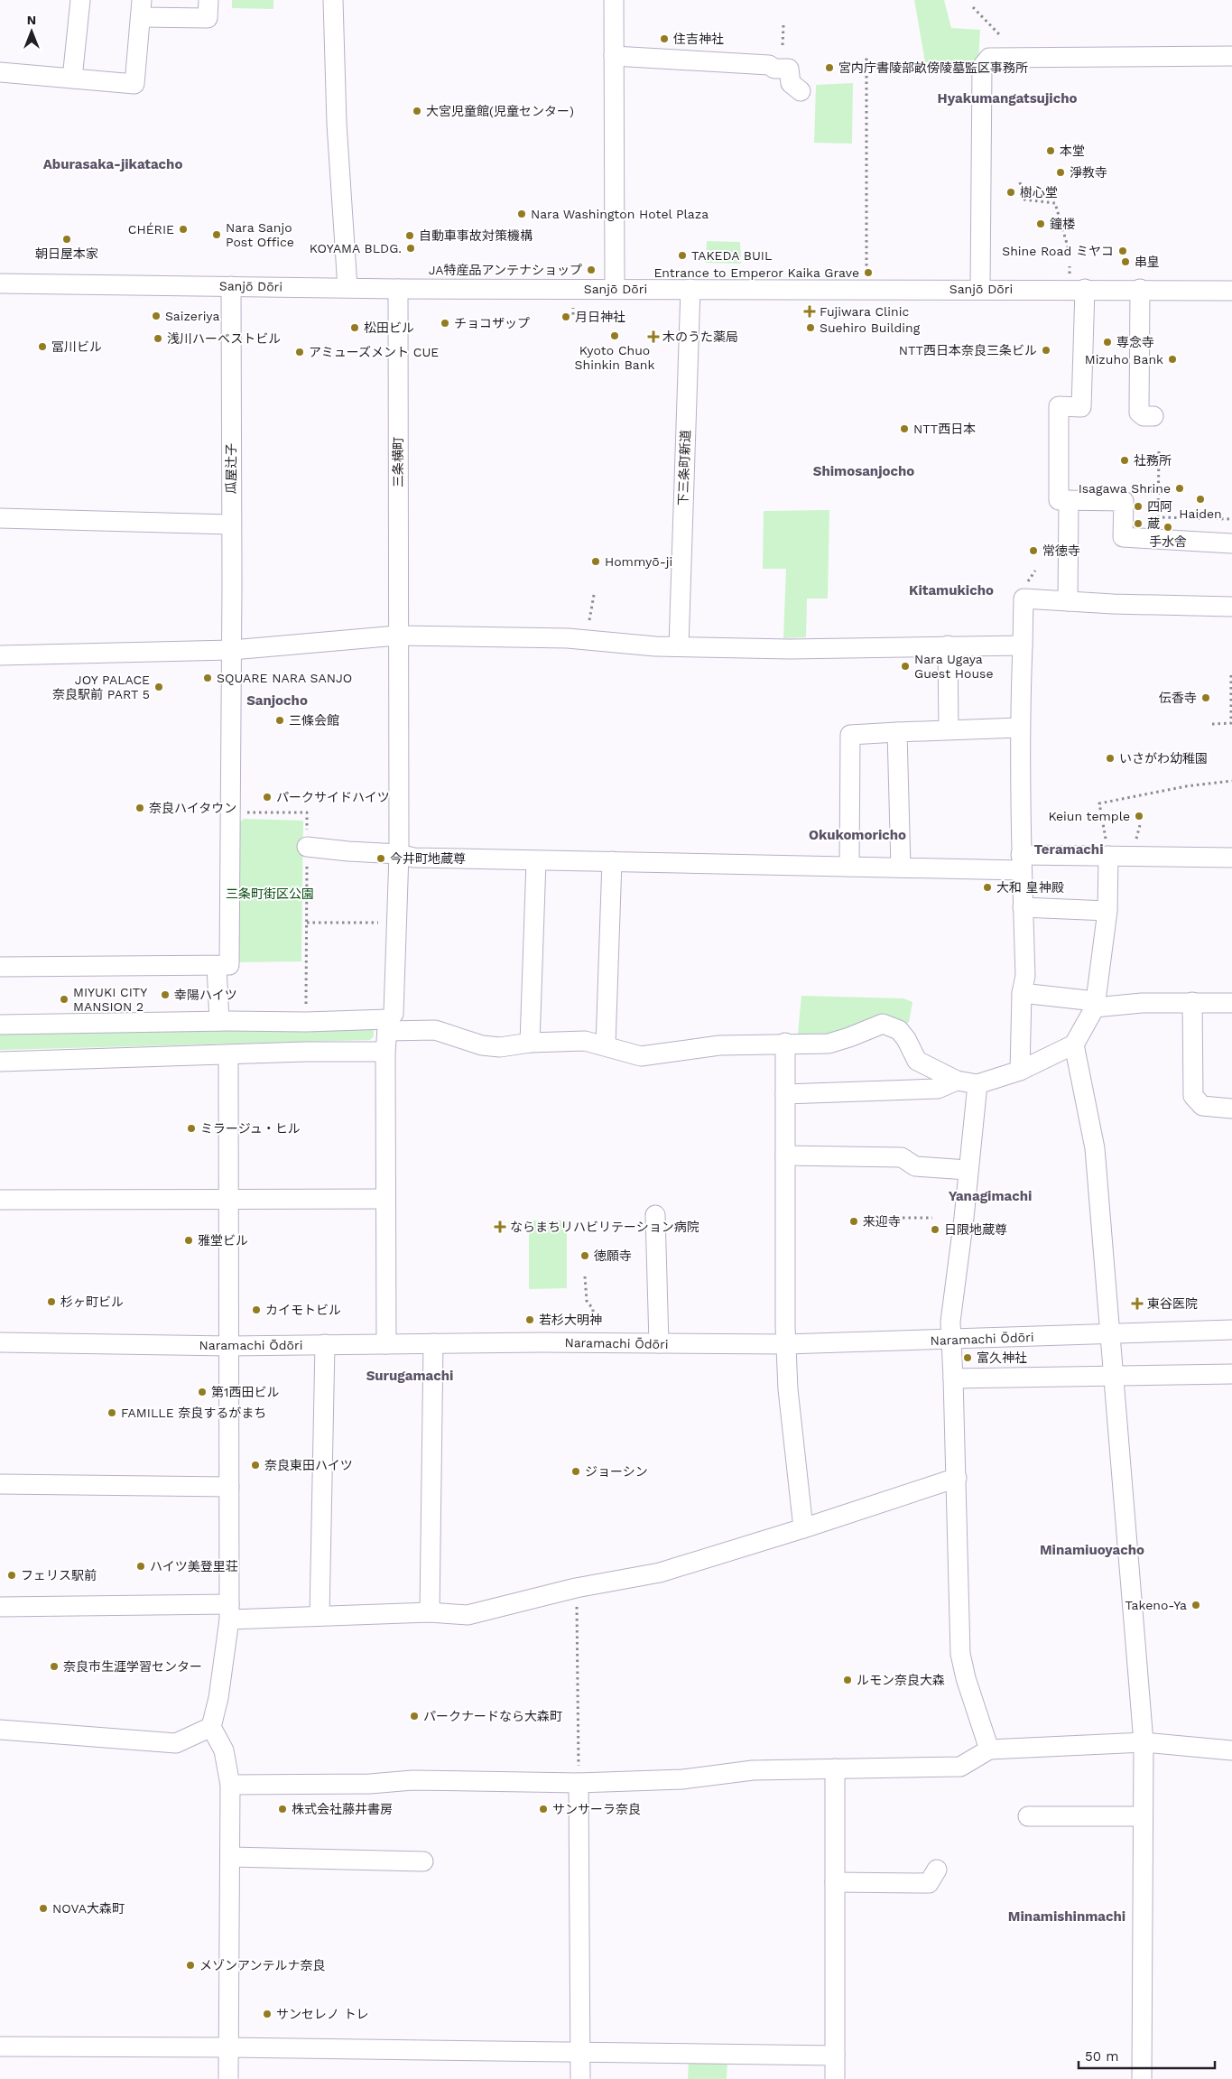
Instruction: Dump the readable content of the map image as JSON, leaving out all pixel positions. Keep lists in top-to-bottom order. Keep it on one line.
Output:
{"streets":{"street":["Sanjō Dōri","三条横町","下三条町新道","瓜屋辻子","Naramachi Ōdōri"]},"crossings":[["Sanjō Dōri","三条横町"],["Sanjō Dōri","下三条町新道"],["Sanjō Dōri","瓜屋辻子"],["三条横町","Naramachi Ōdōri"]],"districts":["Hyakumangatsujicho","Aburasaka-jikatacho","Shimosanjocho","Kitamukicho","Sanjocho","Okukomoricho","Teramachi","Yanagimachi","Surugamachi","Minamiuoyacho","Minamishinmachi"],"parks":["三条町街区公園"],"places":{"other":["住吉神社","宮内庁書陵部畝傍陵墓監区事務所","大宮児童館(児童センター)","本堂","淨教寺","樹心堂","Nara Washington Hotel Plaza","鐘楼","CHÉRIE","Nara Sanjo Post Office","自動車事故対策機構","朝日屋本家","KOYAMA BLDG.","Shine Road ミヤコ","TAKEDA BUIL","串皇","JA特産品アンテナショップ","Entrance to Emperor Kaika Grave","Saizeriya","月日神社","チョコザップ","松田ビル","Suehiro Building","Kyoto Chuo Shinkin Bank","浅川ハーベストビル","専念寺","冨川ビル","NTT西日本奈良三条ビル","アミューズメント CUE","Mizuho Bank","NTT西日本","社務所","Isagawa Shrine","Haiden","四阿","蔵","手水舎","常徳寺","Hommyō-ji","Nara Ugaya Guest House","SQUARE NARA SANJO","JOY PALACE 奈良駅前 PART 5","伝香寺","三條会館","いさがわ幼稚園","パークサイドハイツ","奈良ハイタウン","Keiun temple","今井町地蔵尊","大和 皇神殿","幸陽ハイツ","MIYUKI CITY MANSION 2","ミラージュ・ヒル","来迎寺","日限地蔵尊","雅堂ビル","徳願寺","杉ヶ町ビル","カイモトビル","若杉大明神","富久神社","第1西田ビル","FAMILLE 奈良するがまち","奈良東田ハイツ","ジョーシン","ハイツ美登里荘","フェリス駅前","Takeno-Ya","奈良市生涯学習センター","ルモン奈良大森","パークナードなら大森町","株式会社藤井書房","サンサーラ奈良","NOVA大森町","メゾンアンテルナ奈良","サンセレノ トレ"],"health":["Fujiwara Clinic","木のうた薬局","ならまちリハビリテーション病院","東谷医院"]},"scale_bar":"50 m","north":"top"}
